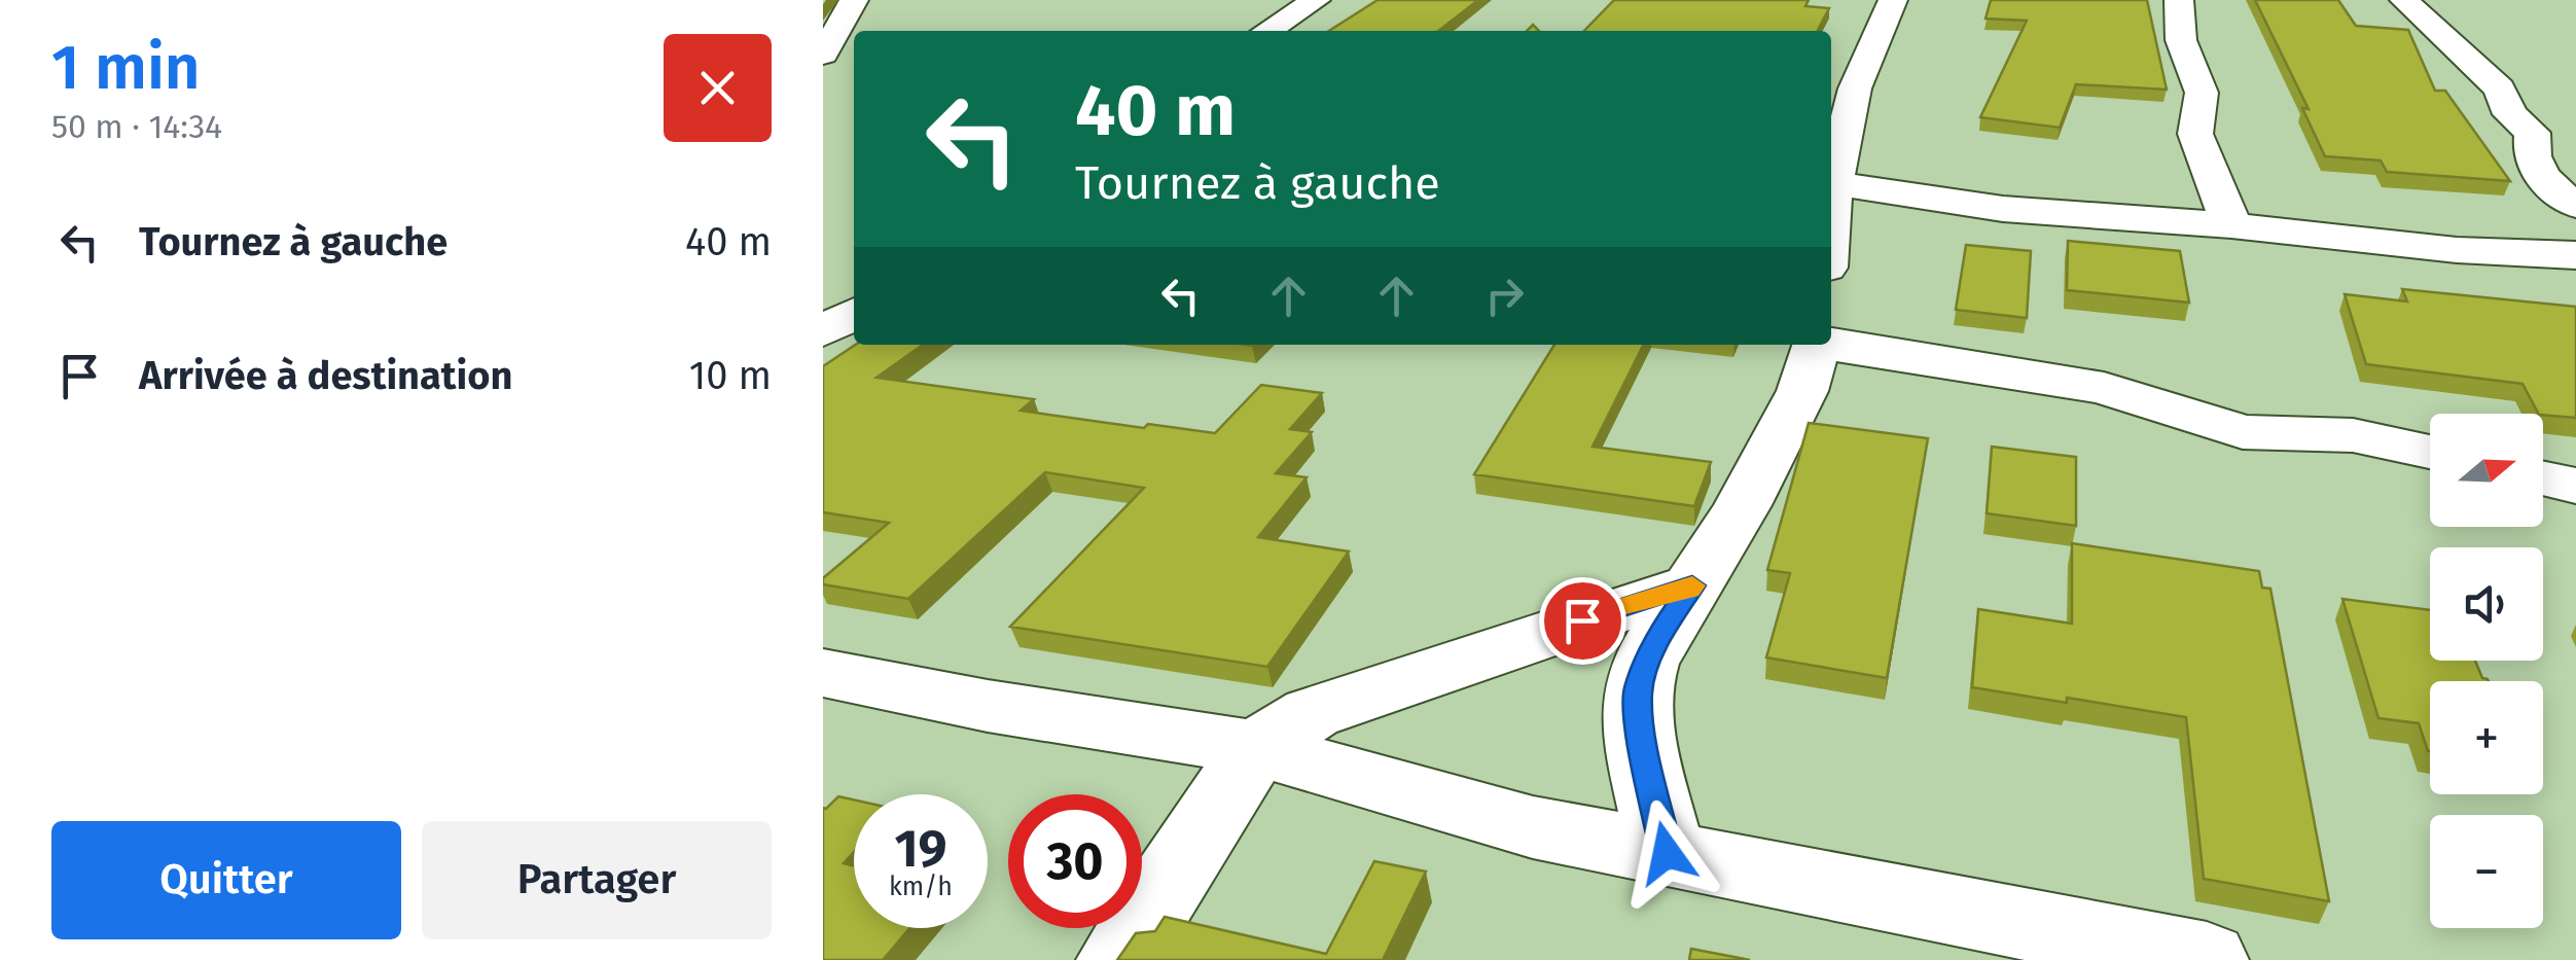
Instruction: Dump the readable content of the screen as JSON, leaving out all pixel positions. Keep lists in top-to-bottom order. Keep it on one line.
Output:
{"north":"right","page":{"heading":["1 min","50 m · 14:34"],"turn":["40 m","Tournez à gauche"],"list":[{"name":"Tournez à gauche","value":"40 m"},{"name":"Arrivée à destination","value":"10 m"}],"map_buttons":["+","−"],"speed":"19 km/h","limit":"30","buttons":["Quitter","Partager"]}}
